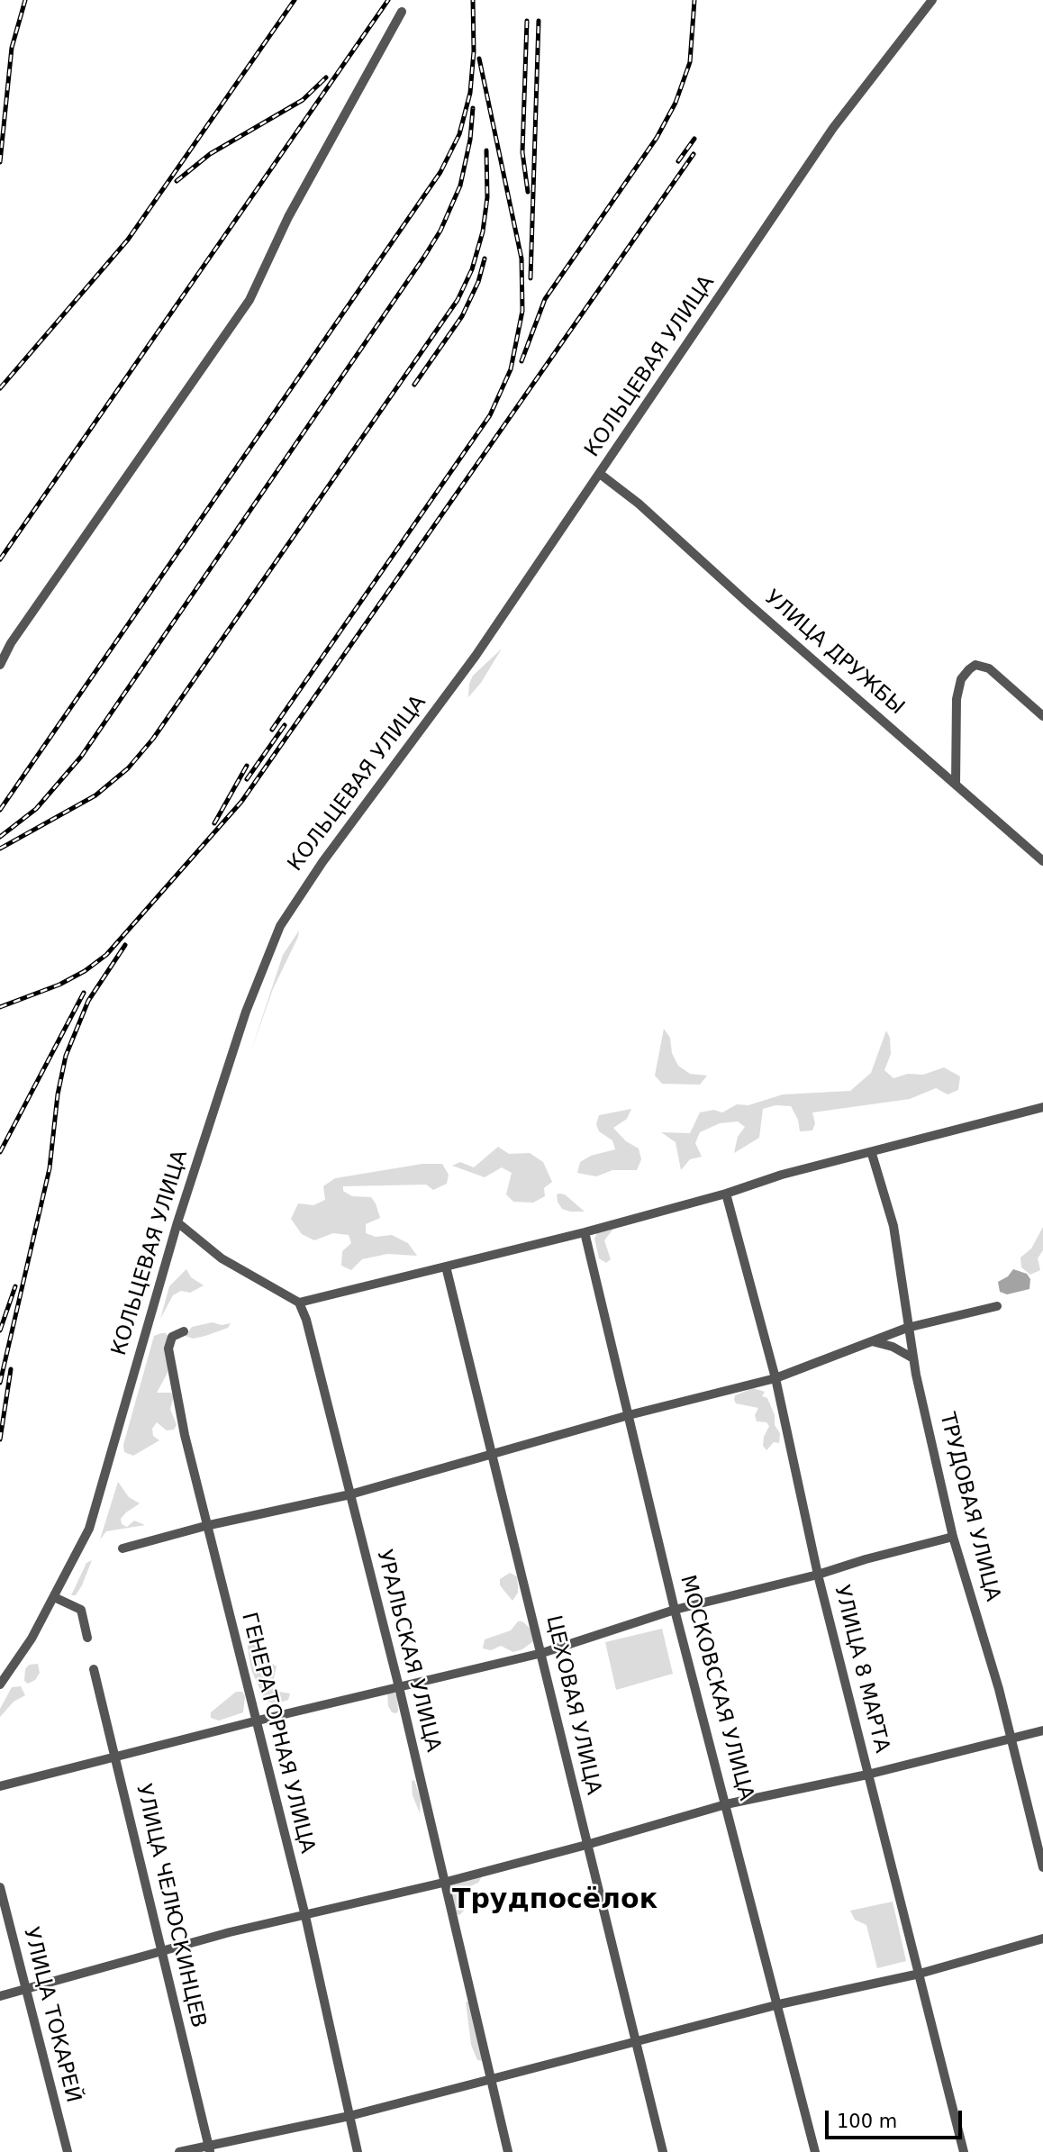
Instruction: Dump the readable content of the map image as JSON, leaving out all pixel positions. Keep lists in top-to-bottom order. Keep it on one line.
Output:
{"streets":{"street":["КОЛЬЦЕВАЯ УЛИЦА","УЛИЦА ДРУЖБЫ","ТРУДОВАЯ УЛИЦА","УРАЛЬСКАЯ УЛИЦА","УЛИЦА 8 МАРТА","МОСКОВСКАЯ УЛИЦА","ЦЕХОВАЯ УЛИЦА","ГЕНЕРАТОРНАЯ УЛИЦА","УЛИЦА ЧЕЛЮСКИНЦЕВ","УЛИЦА ТОКАРЕЙ"]},"crossings":[["КОЛЬЦЕВАЯ УЛИЦА","УЛИЦА ДРУЖБЫ"]],"districts":["Трудпосёлок"],"scale_bar":"100 m"}
